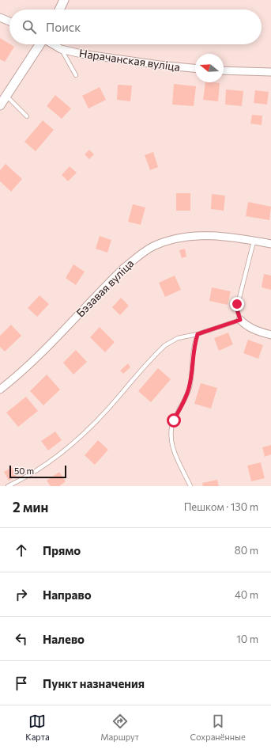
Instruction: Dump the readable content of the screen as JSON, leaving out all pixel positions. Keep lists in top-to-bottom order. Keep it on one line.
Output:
{"streets":{"street":["Нарачанская вуліца","Бэзавая вуліца"]},"scale_bar":"50 m","north":"left","page":{"search":"Поиск","scale":"50 m","heading":["2 мин","Пешком · 130 m"],"list":[["Прямо","80 m"],["Направо","40 m"],["Налево","10 m"],"Пункт назначения"],"nav":["Карта","Маршрут","Сохранённые"]}}
